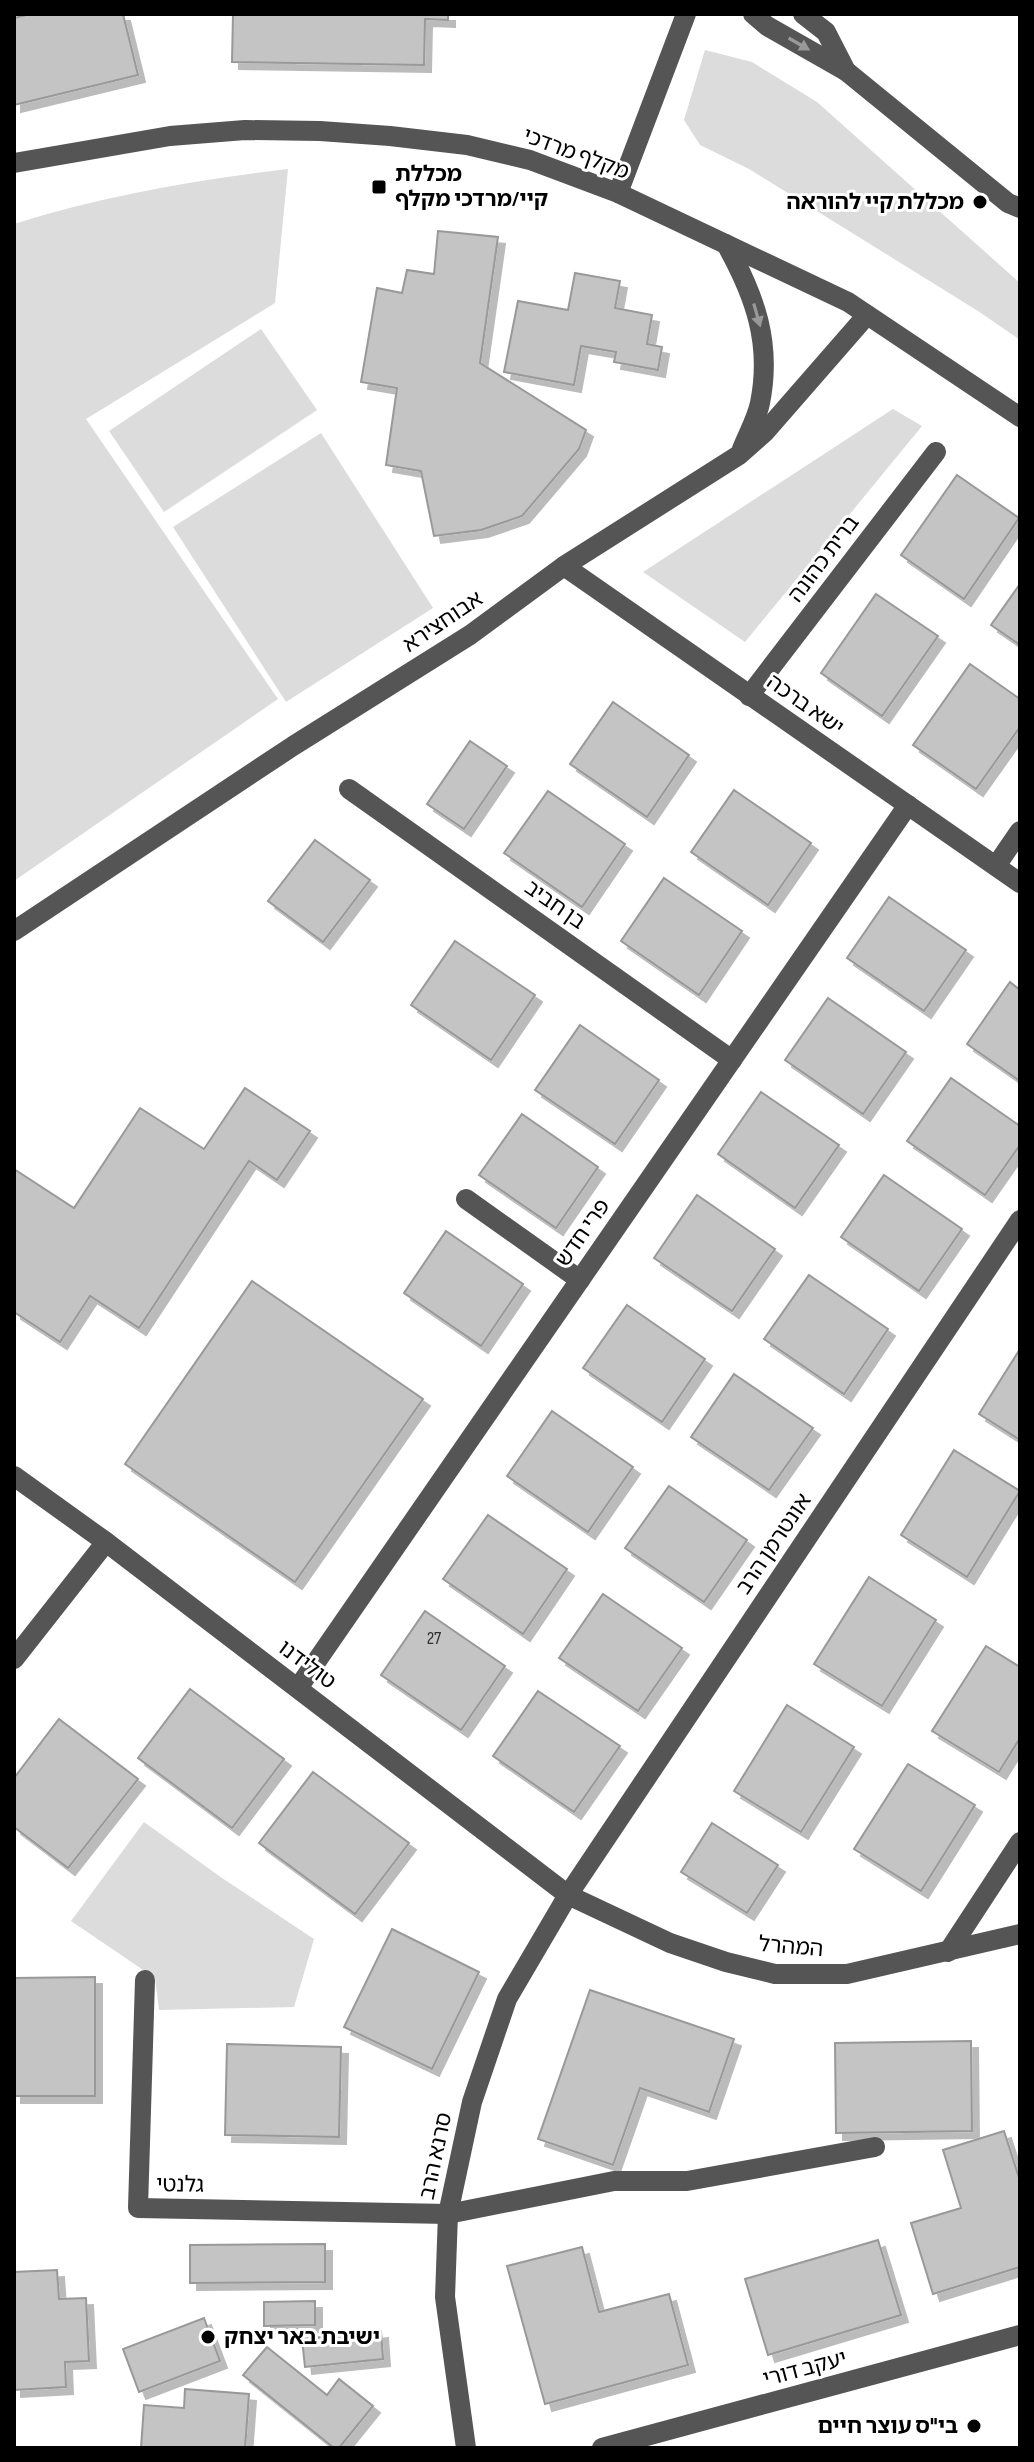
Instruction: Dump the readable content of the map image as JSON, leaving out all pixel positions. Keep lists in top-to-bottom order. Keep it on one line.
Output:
{"streets":{"street":["מקלף מרדכי","ברית כהונה","אבוחצירא","ישא ברכה","בן חביב","פרי חדש","אונטרמן הרב","טולידנו","המהרל","סרנא הרב","גלנטי","יעקב דורי"]},"crossings":[["מקלף מרדכי","אבוחצירא"],["ברית כהונה","ישא ברכה"],["אבוחצירא","ישא ברכה"],["ישא ברכה","פרי חדש"],["בן חביב","פרי חדש"],["פרי חדש","טולידנו"],["אונטרמן הרב","טולידנו"],["אונטרמן הרב","המהרל"],["אונטרמן הרב","סרנא הרב"],["טולידנו","המהרל"],["טולידנו","סרנא הרב"],["המהרל","סרנא הרב"],["סרנא הרב","גלנטי"]],"places":{"transit":["מכללת קיי/מרדכי מקלף"],"other":["מכללת קיי להוראה","ישיבת באר יצחק","בי\"ס עוצר חיים"]},"house_numbers":["27"]}
